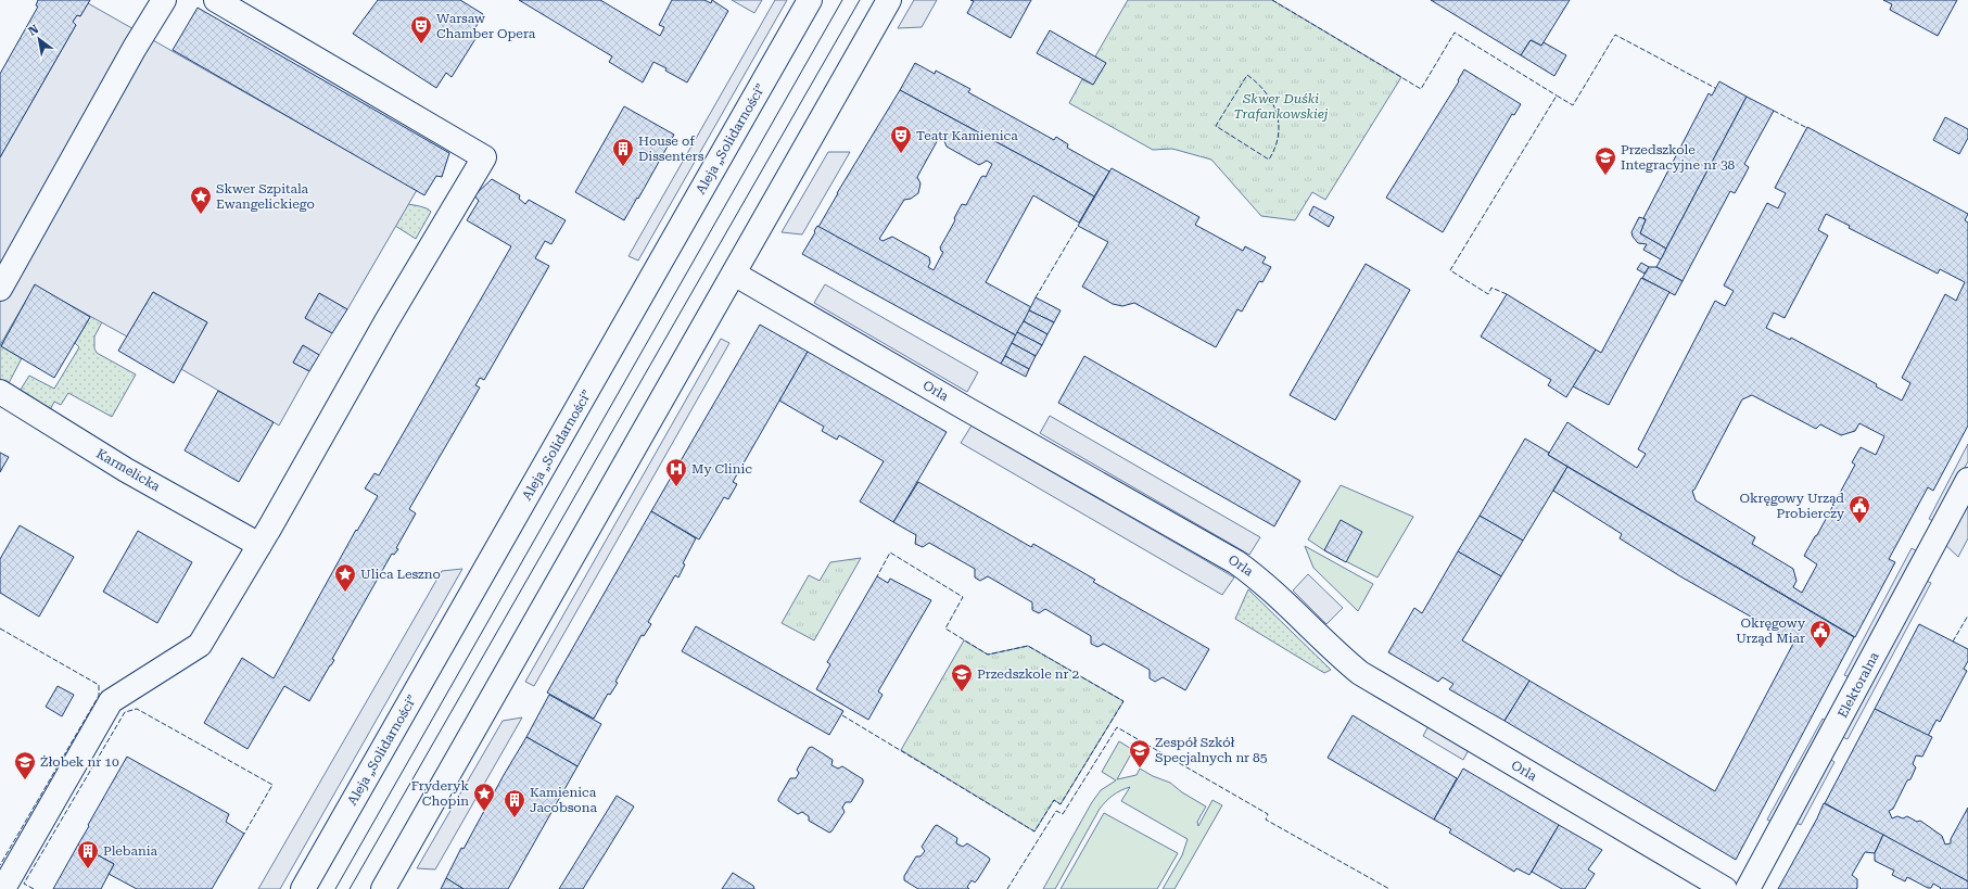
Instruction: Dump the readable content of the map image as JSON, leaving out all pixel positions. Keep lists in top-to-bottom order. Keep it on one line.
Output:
{"streets":{"street":["Aleja „Solidarności”","Orla","Karmelicka","Elektoralna"]},"parks":["Skwer Duśki Trafankowskiej"],"places":{"theatre":["Warsaw Chamber Opera","Teatr Kamienica"],"building":["House of Dissenters","Kamienica Jacobsona","Plebania"],"school or university":["Przedszkole Integracyjne nr 38","Przedszkole nr 2","Zespół Szkół Specjalnych nr 85","Żłobek nr 10"],"place":["Skwer Szpitala Ewangelickiego","Ulica Leszno","Fryderyk Chopin"],"hospital":["My Clinic"],"public building":["Okręgowy Urząd Probierczy","Okręgowy Urząd Miar"]},"north":"top left"}
